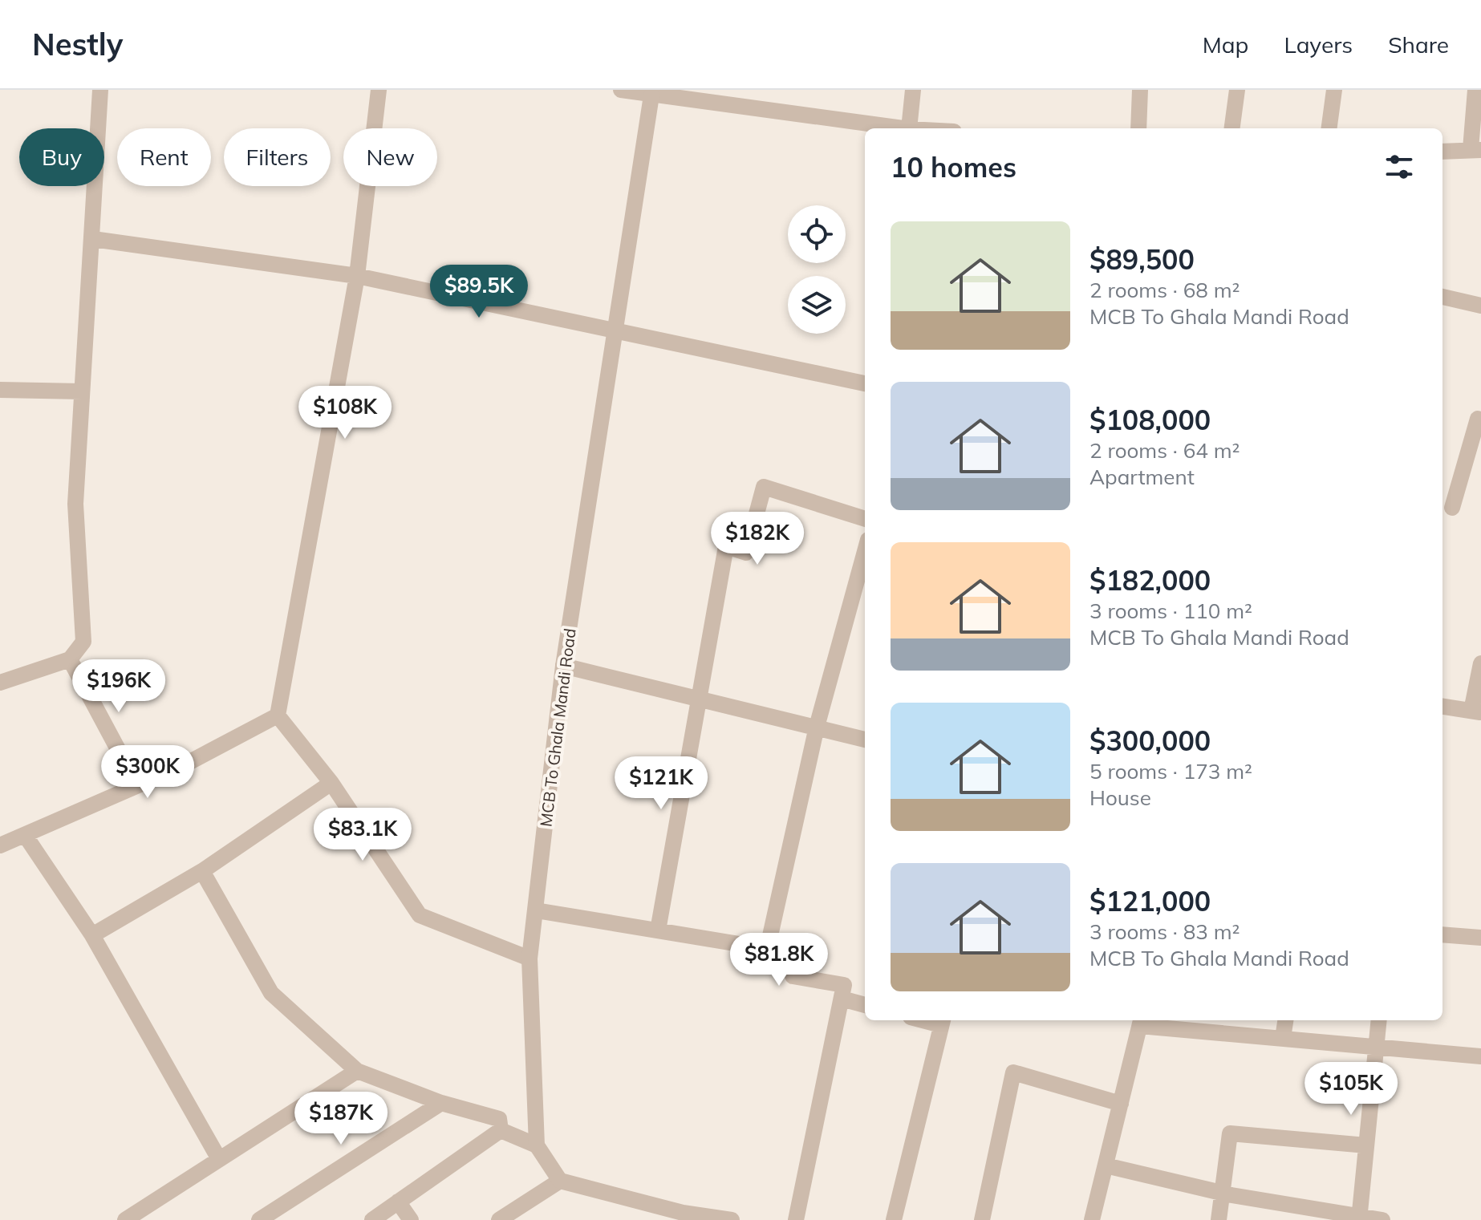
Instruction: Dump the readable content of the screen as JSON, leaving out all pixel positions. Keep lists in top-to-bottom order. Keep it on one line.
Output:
{"streets":{"street":["MCB To Ghala Mandi Road"]},"page":{"header":"Nestly","nav":["Map","Layers","Share"],"chip":["Buy","Rent","Filters","New"],"heading":"10 homes","list":[{"name":"$89,500","note":"2 rooms · 68 m² · MCB To Ghala Mandi Road"},{"name":"$108,000","note":"2 rooms · 64 m² · Apartment"},{"name":"$182,000","note":"3 rooms · 110 m² · MCB To Ghala Mandi Road"},{"name":"$300,000","note":"5 rooms · 173 m² · House"},{"name":"$121,000","note":"3 rooms · 83 m² · MCB To Ghala Mandi Road"}],"price":["$89.5K","$108K","$182K","$196K","$300K","$121K","$83.1K","$81.8K","$105K","$187K"]}}
